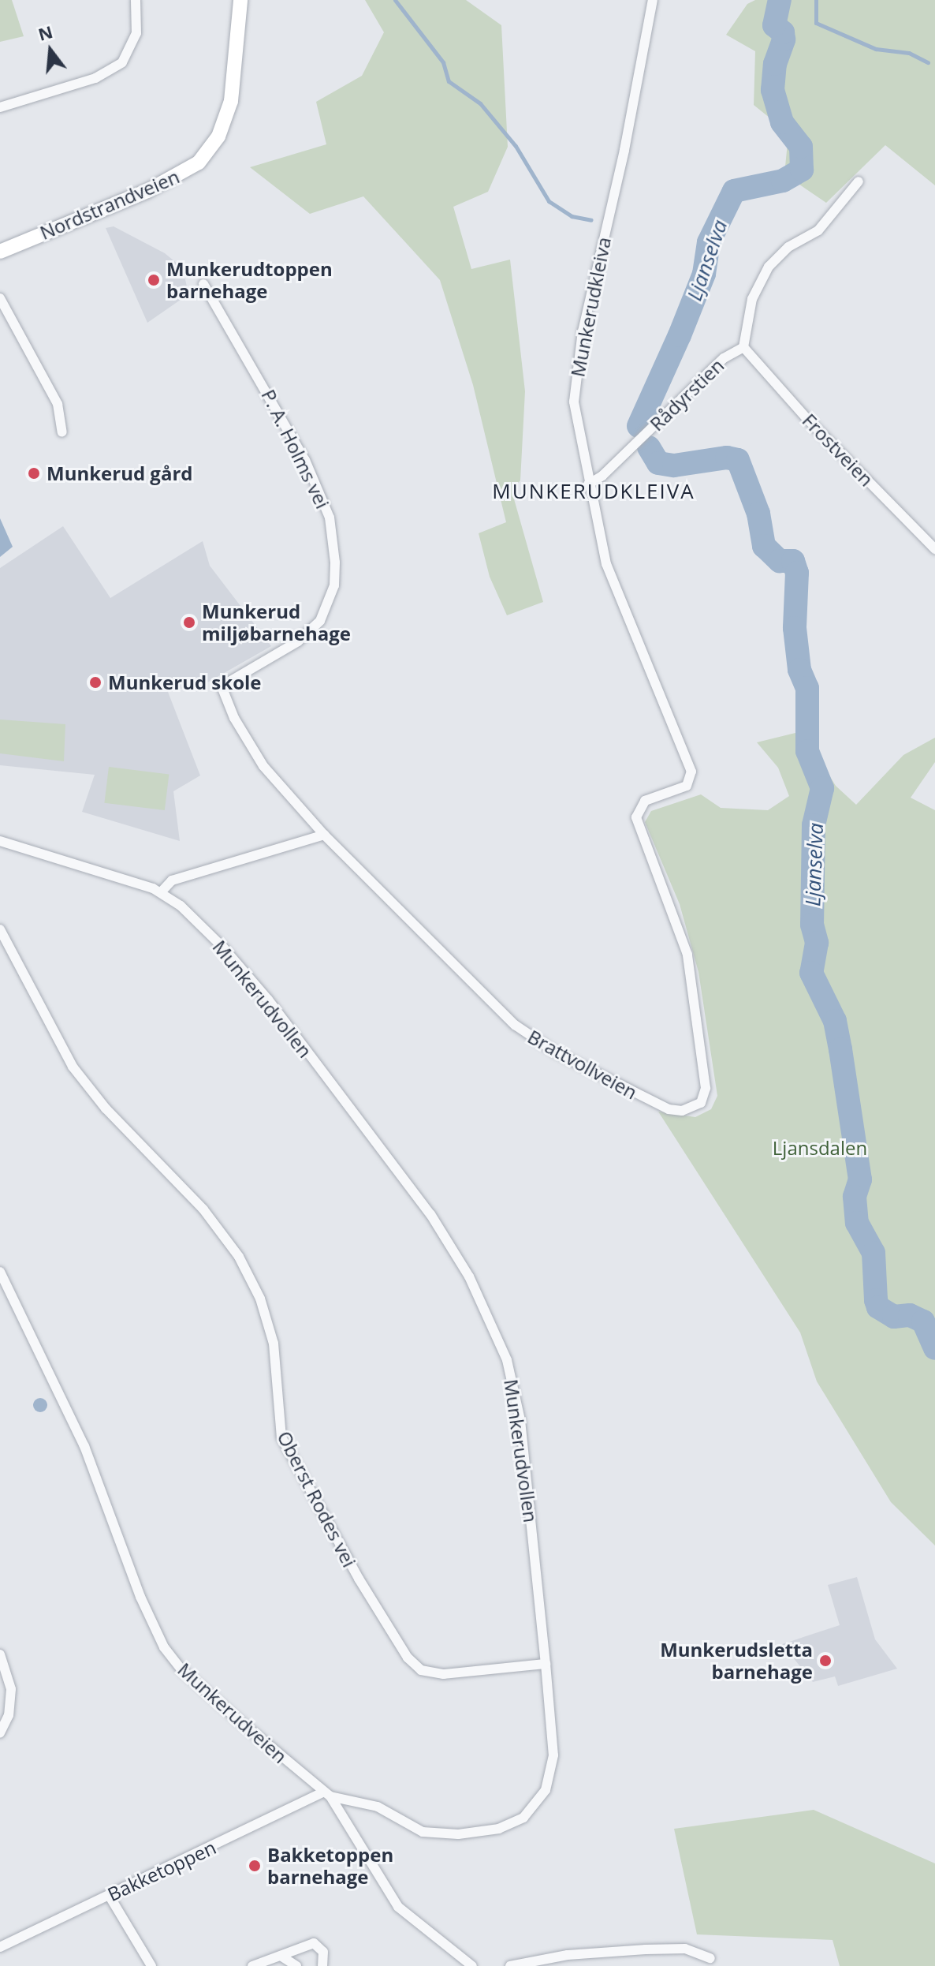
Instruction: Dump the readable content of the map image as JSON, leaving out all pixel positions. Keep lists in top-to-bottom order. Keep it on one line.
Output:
{"streets":{"main road":["Nordstrandveien"],"street":["Munkerudkleiva","Rådyrstien","P. A. Holms vei","Frostveien","Munkerudvollen","Brattvollveien","Oberst Rodes vei","Munkerudveien","Bakketoppen"]},"crossings":[["Munkerudkleiva","Rådyrstien"],["Munkerudkleiva","Brattvollveien"],["Rådyrstien","Frostveien"],["P. A. Holms vei","Brattvollveien"],["Munkerudvollen","Oberst Rodes vei"],["Munkerudvollen","Munkerudveien"],["Munkerudvollen","Bakketoppen"],["Munkerudveien","Bakketoppen"]],"districts":["MUNKERUDKLEIVA"],"water":["Ljanselva"],"parks":["Ljansdalen"],"places":["Munkerudtoppen barnehage","Munkerud gård","Munkerud miljøbarnehage","Munkerud skole","Munkerudsletta barnehage","Bakketoppen barnehage"],"north":"top"}
